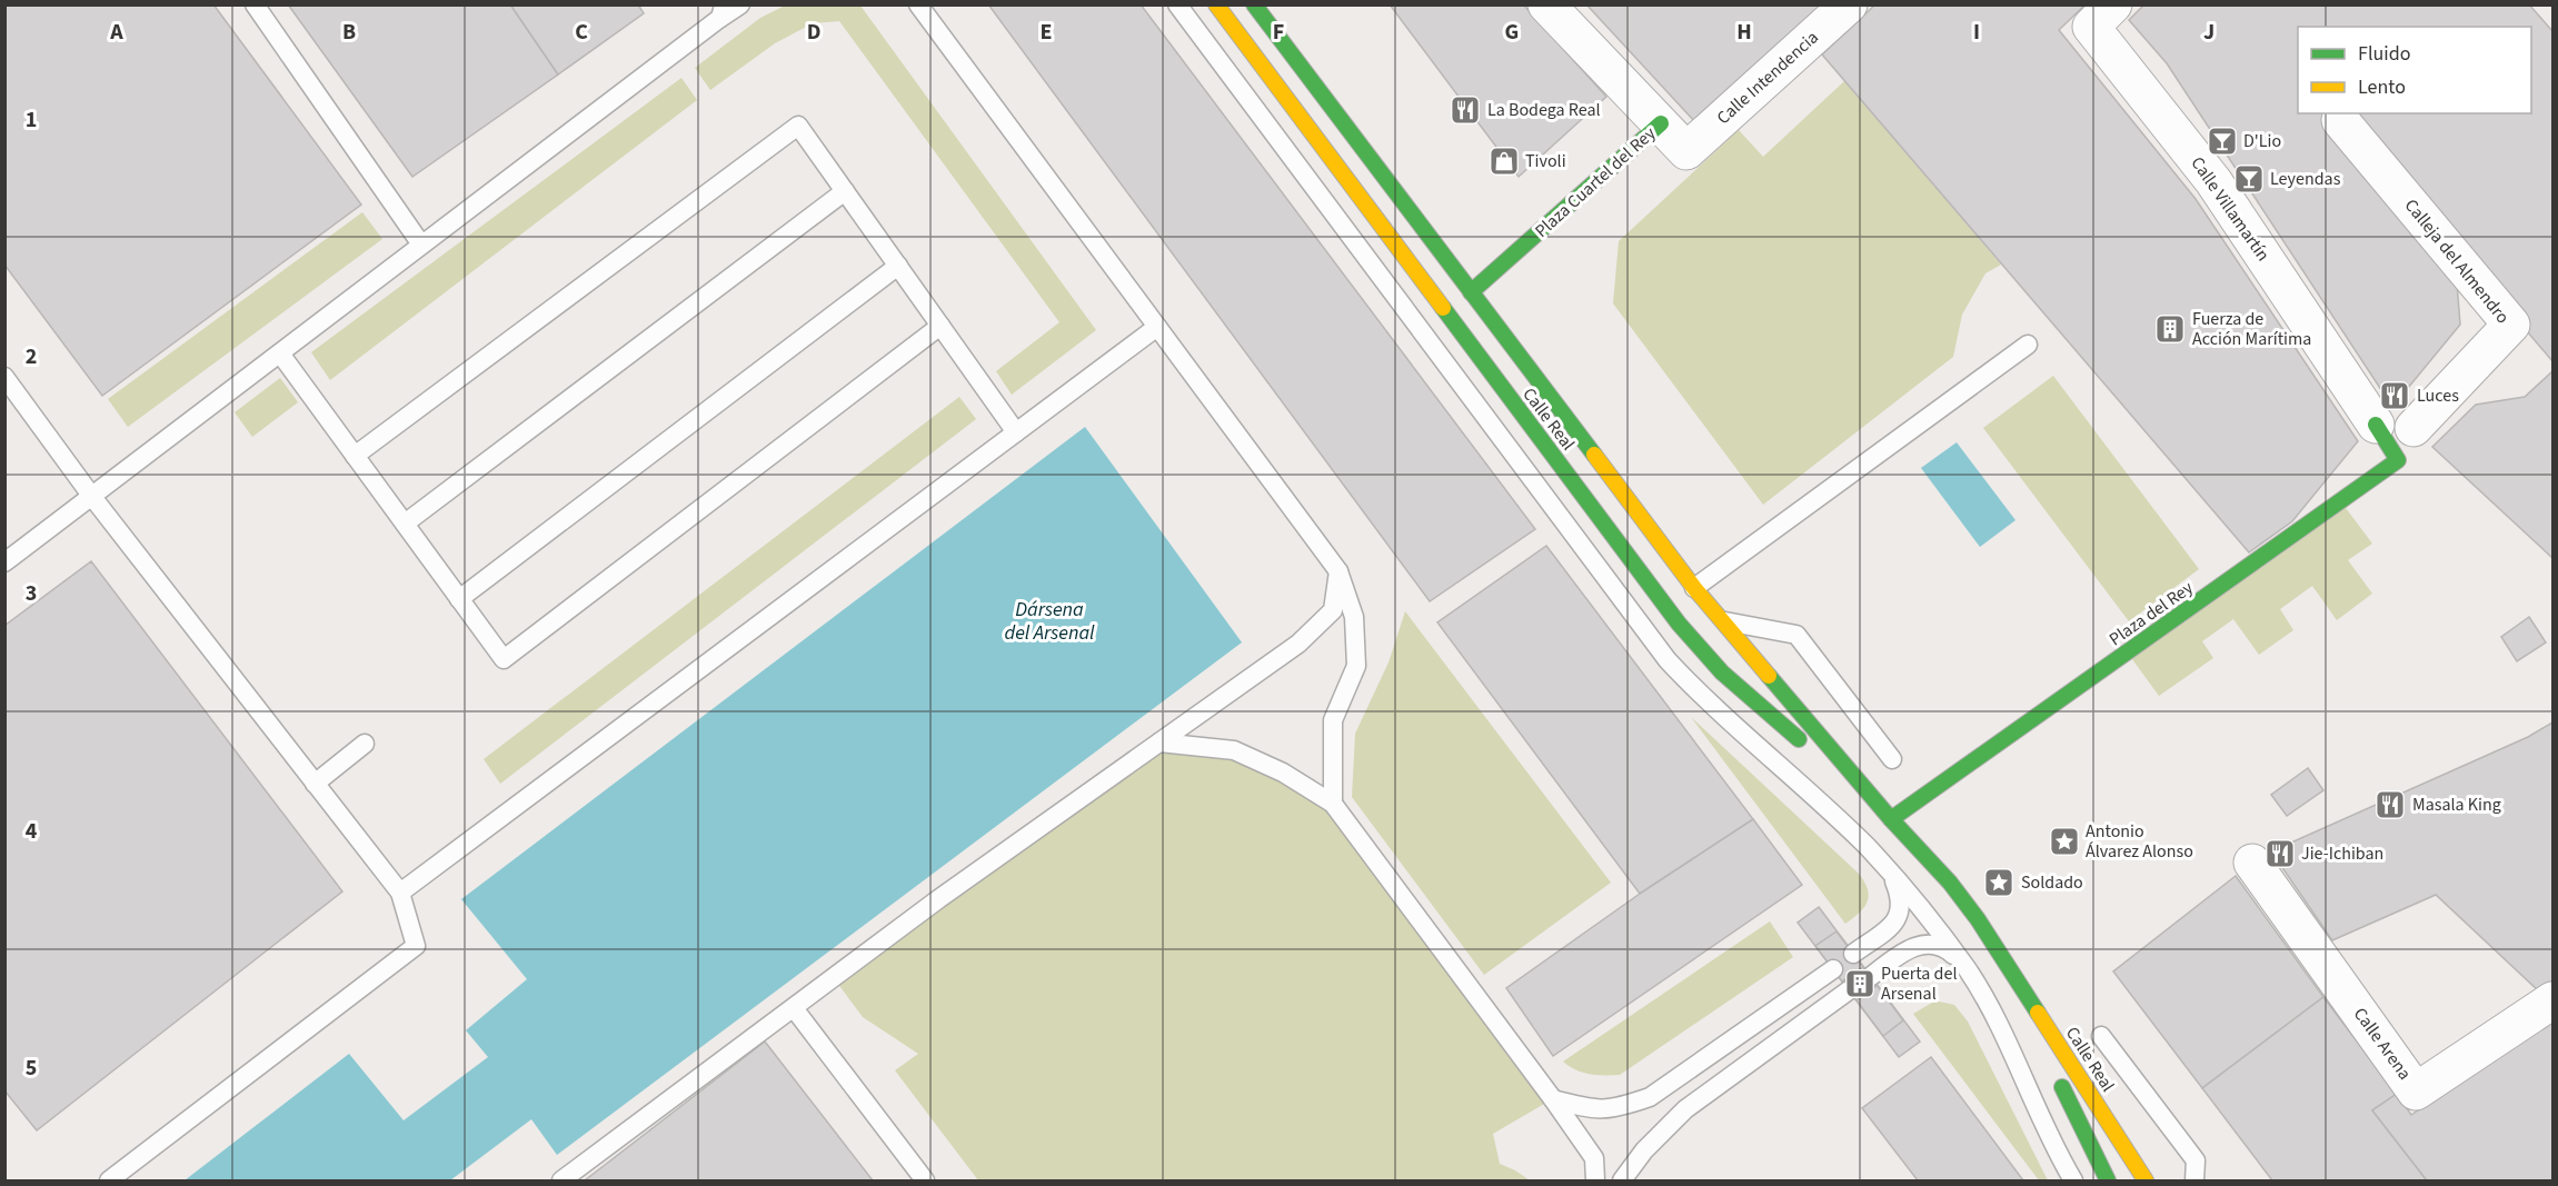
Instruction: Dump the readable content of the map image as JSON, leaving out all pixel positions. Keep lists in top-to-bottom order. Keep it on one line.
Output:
{"streets":{"main road":["Plaza Cuartel del Rey","Calle Real","Plaza del Rey"],"street":["Calle Intendencia","Calle Villamartín","Calleja del Almendro","Calle Arena"]},"crossings":[["Calle Intendencia","Plaza Cuartel del Rey"],["Plaza Cuartel del Rey","Calle Real"],["Calle Villamartín","Plaza del Rey"],["Calle Real","Plaza del Rey"]],"water":["Dársena del Arsenal"],"places":{"restaurant":["La Bodega Real","Luces","Masala King","Jie-Ichiban"],"bar":["D'Lio","Leyendas"],"shop":["Tivoli"],"building":["Fuerza de Acción Marítima","Puerta del Arsenal"],"place":["Antonio Álvarez Alonso","Soldado"]},"legend":["Fluido","Lento"],"grid":{"columns":["A","B","C","D","E","F","G","H","I","J"],"rows":["1","2","3","4","5"]}}
